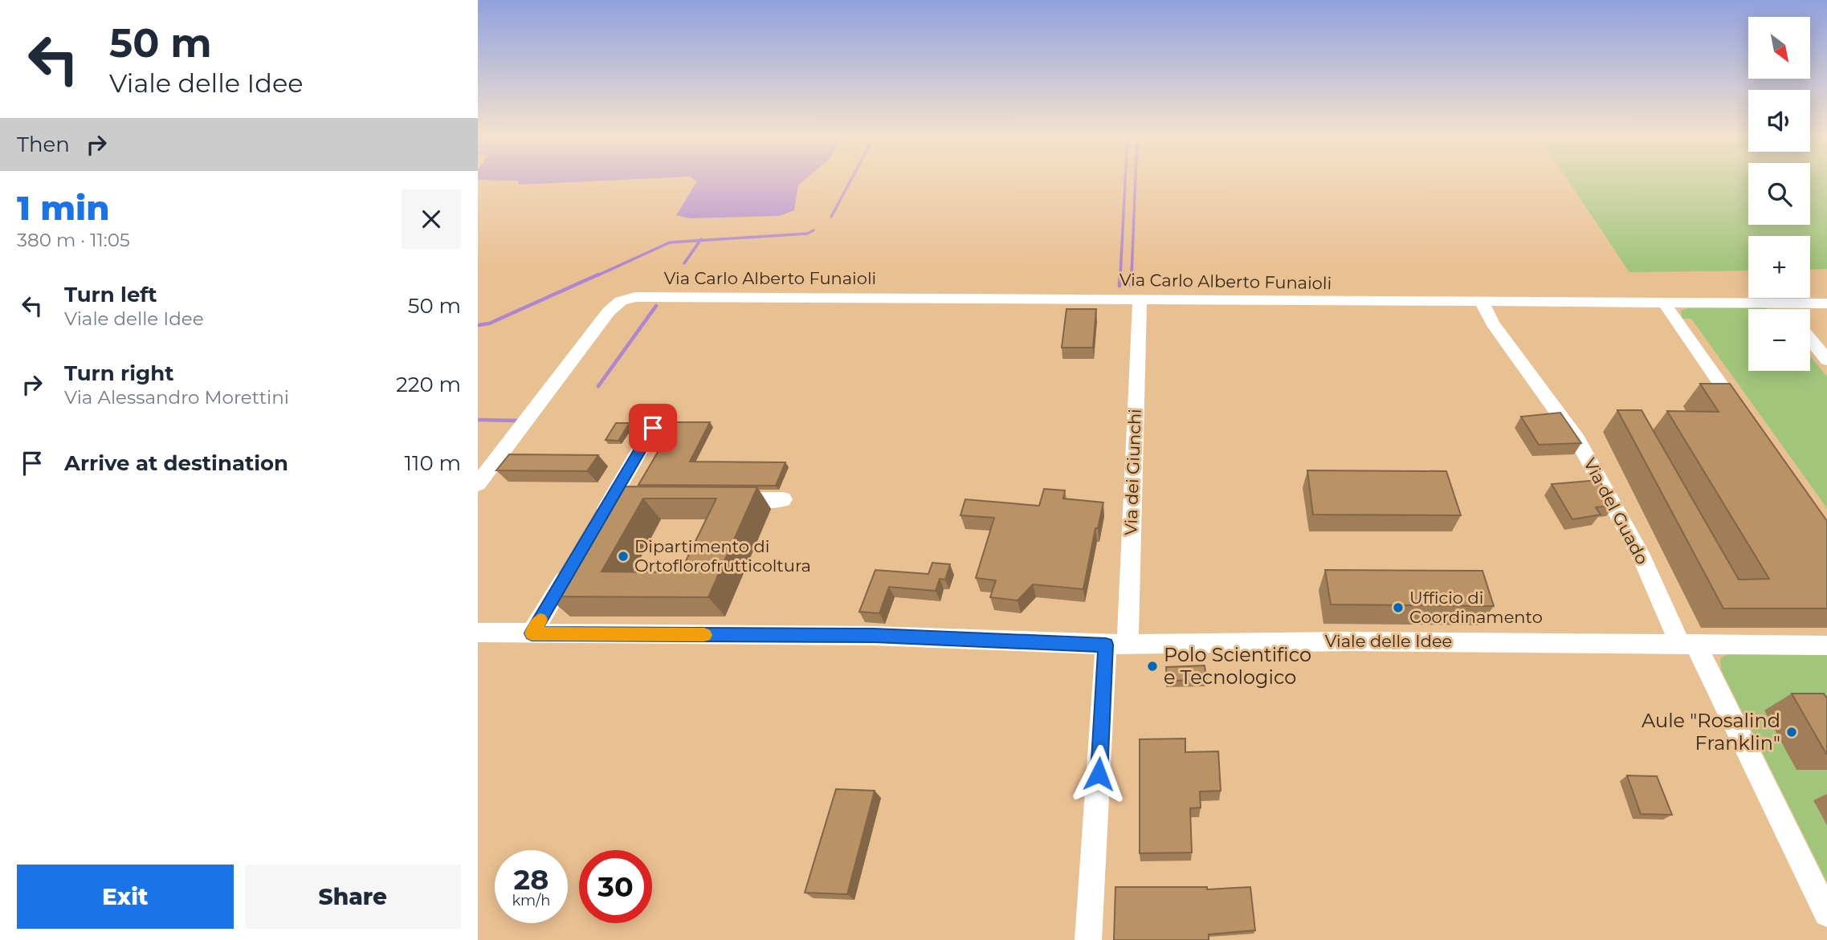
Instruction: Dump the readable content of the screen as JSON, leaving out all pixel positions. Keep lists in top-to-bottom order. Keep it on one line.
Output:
{"streets":{"street":["Via Carlo Alberto Funaioli","Via dei Giunchi","Via del Guado","Viale delle Idee"]},"crossings":[["Via Carlo Alberto Funaioli","Via dei Giunchi"],["Via Carlo Alberto Funaioli","Via del Guado"],["Via dei Giunchi","Viale delle Idee"],["Via del Guado","Viale delle Idee"]],"places":["Dipartimento di Ortoflorofrutticoltura","Ufficio di Coordinamento","Polo Scientifico e Tecnologico","Aule \"Rosalind Franklin\""],"north":"bottom right","page":{"turn":["50 m","Viale delle Idee"],"map_buttons":["+","−"],"then":"Then","heading":["1 min","380 m · 11:05"],"list":[{"name":"Turn left","note":"Viale delle Idee","value":"50 m"},{"name":"Turn right","note":"Via Alessandro Morettini","value":"220 m"},{"name":"Arrive at destination","value":"110 m"}],"speed":"28 km/h","limit":"30","buttons":["Exit","Share"]}}
